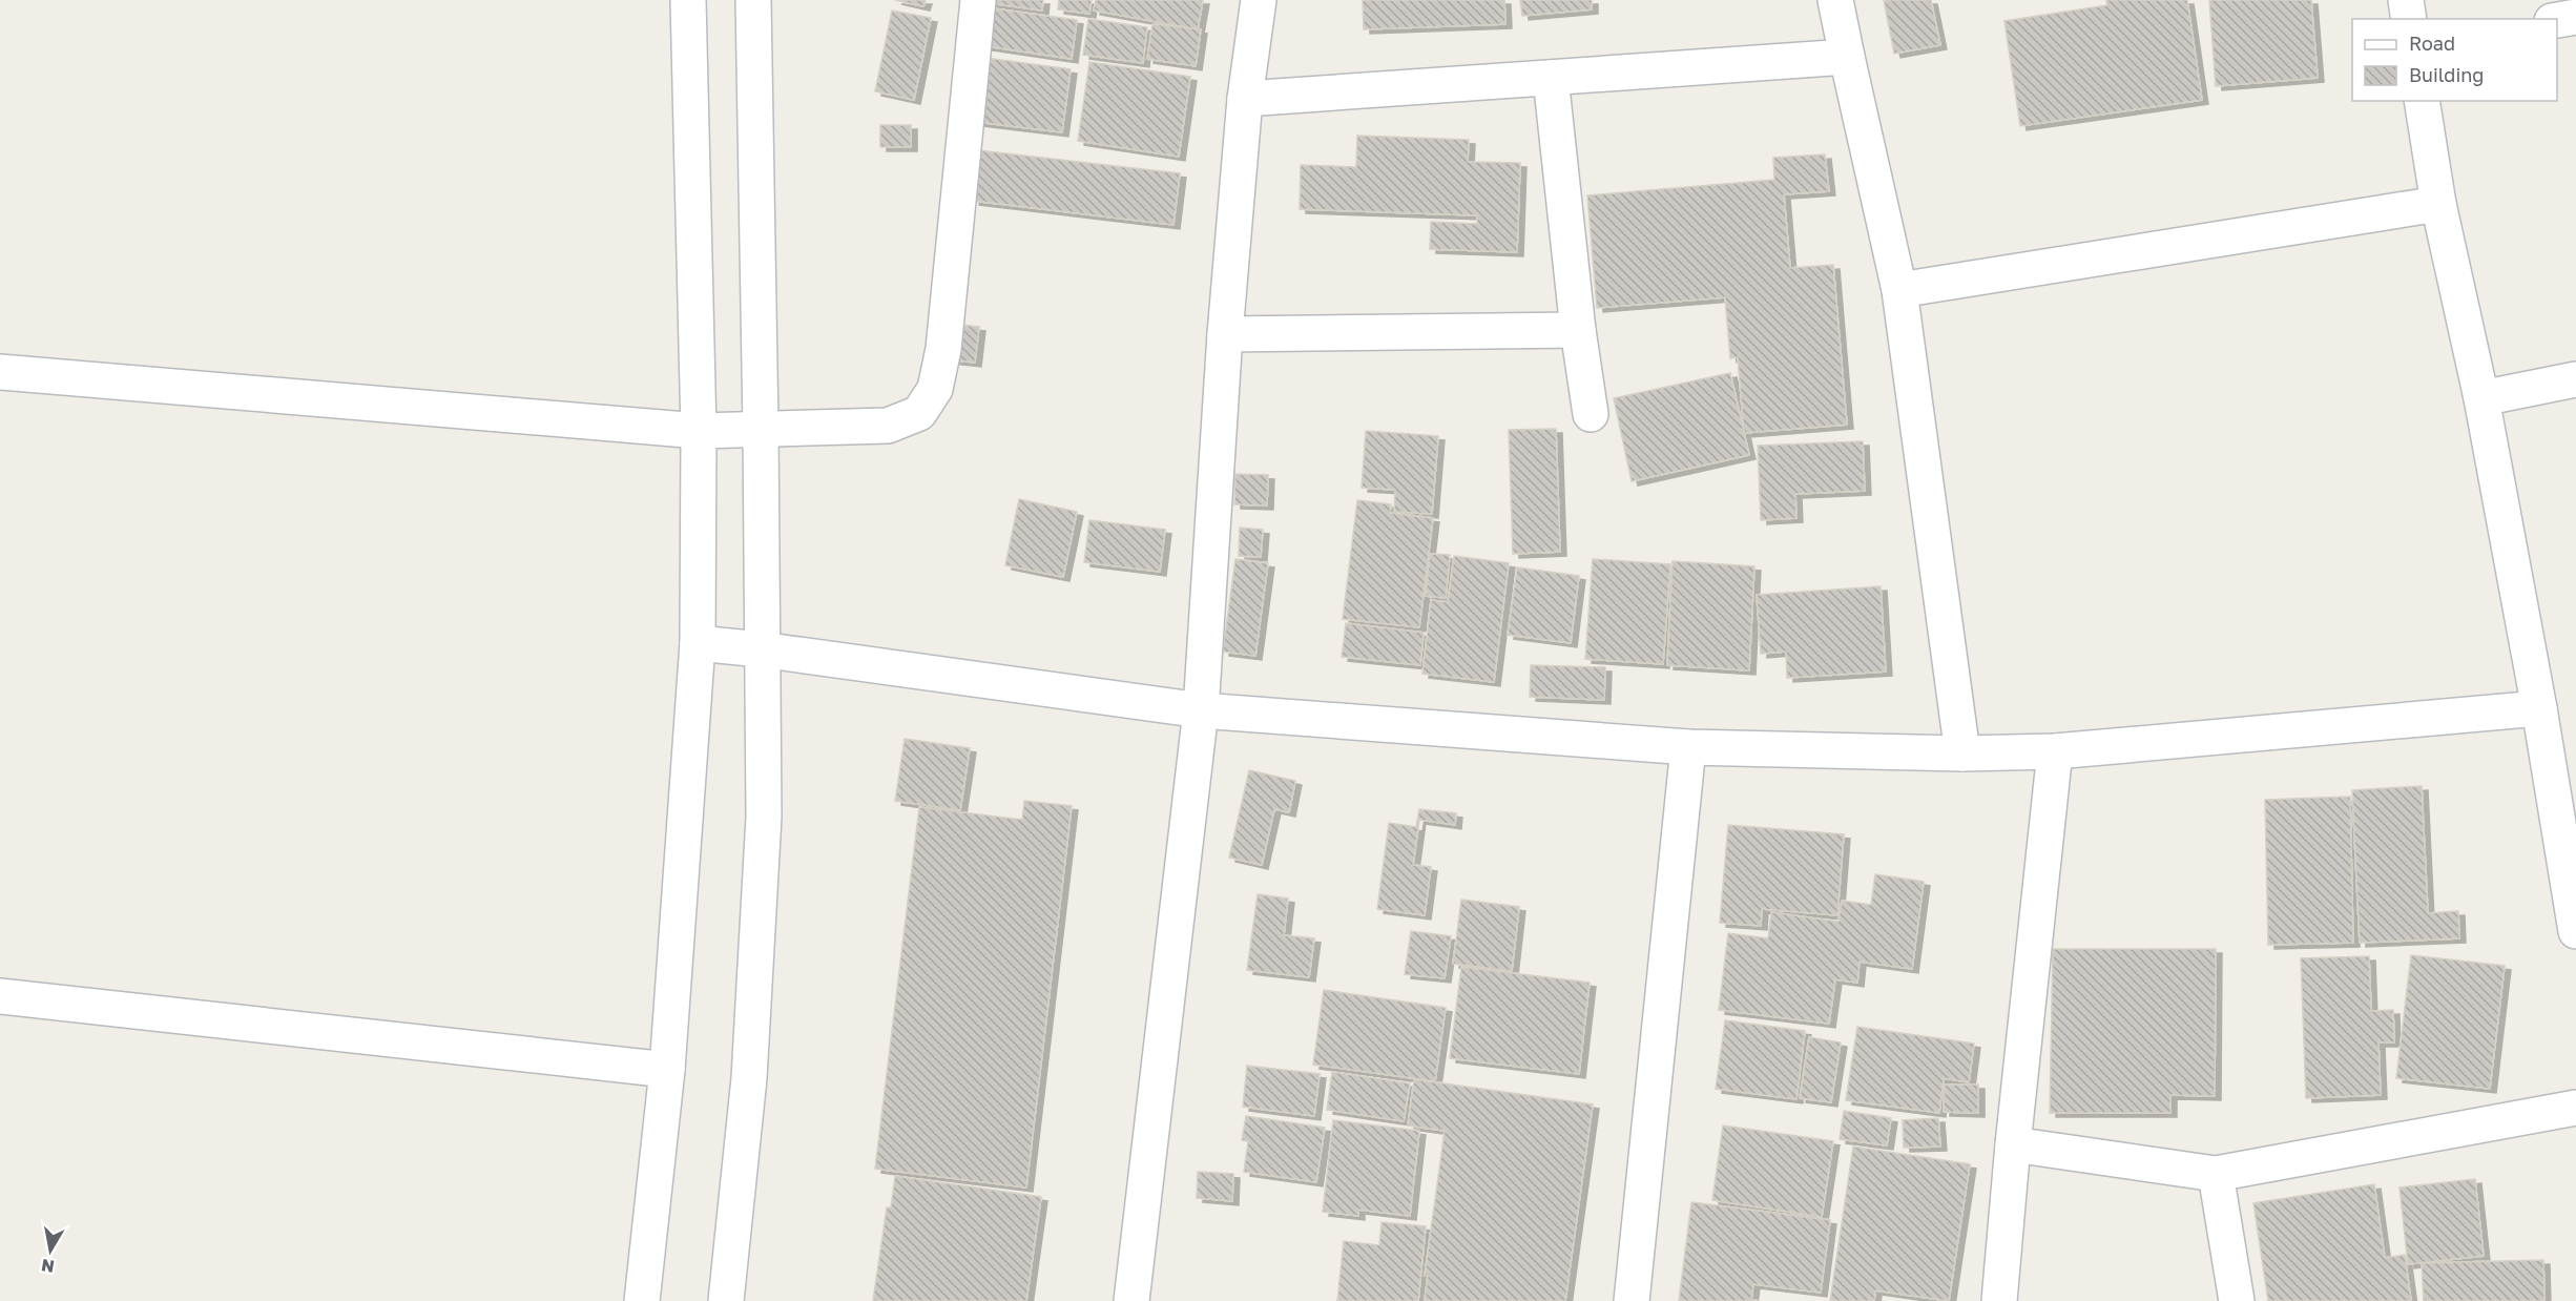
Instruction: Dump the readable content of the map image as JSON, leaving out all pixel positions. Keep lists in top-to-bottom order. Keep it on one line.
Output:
{"legend":["Road","Building"],"north":"bottom"}
